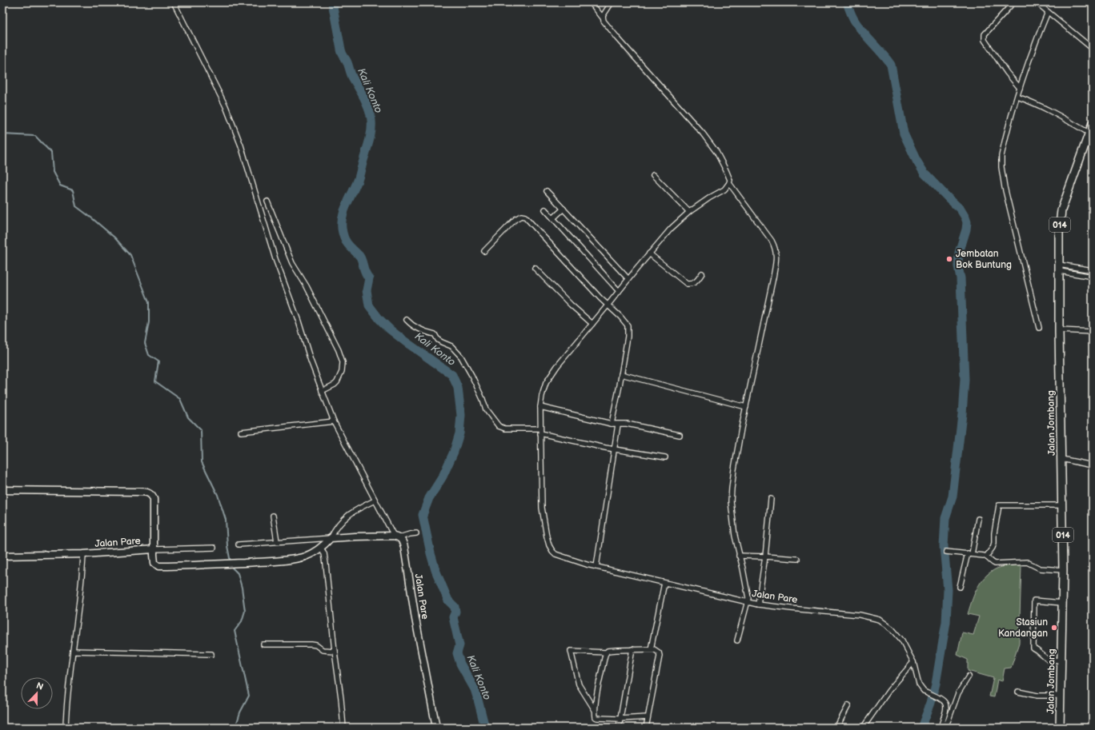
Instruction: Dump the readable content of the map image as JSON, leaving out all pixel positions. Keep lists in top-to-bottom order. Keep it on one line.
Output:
{"streets":{"main road":["014","Jalan Jombang"],"street":["Jalan Pare"]},"water":["Kali Konto"],"places":["Jembatan Bok Buntung","Stasiun Kandangan"],"north":"top"}
